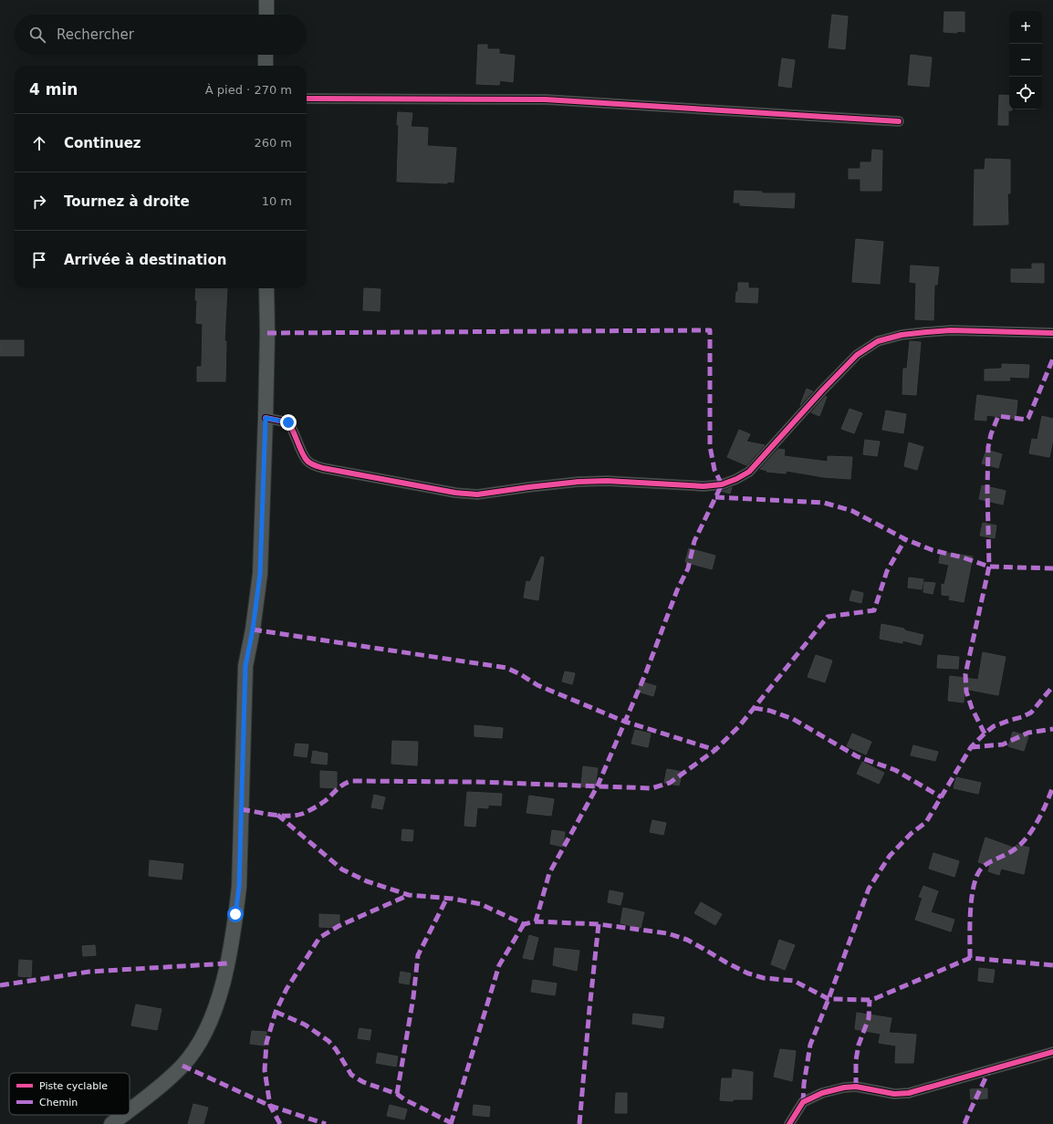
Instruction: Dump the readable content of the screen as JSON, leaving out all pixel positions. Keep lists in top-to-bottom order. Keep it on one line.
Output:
{"legend":["Piste cyclable","Chemin"],"page":{"map_buttons":["+","−"],"search":"Rechercher","heading":["4 min","À pied · 270 m"],"list":[["Continuez","260 m"],["Tournez à droite","10 m"],"Arrivée à destination"]}}
